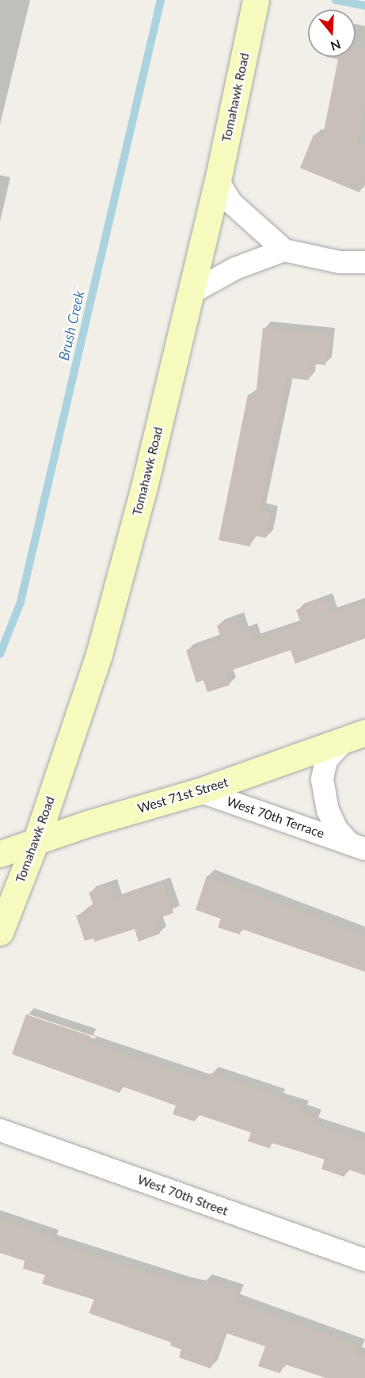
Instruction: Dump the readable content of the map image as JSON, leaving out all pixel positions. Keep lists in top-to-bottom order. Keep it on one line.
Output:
{"streets":{"street":["Tomahawk Road","West 71st Street","West 70th Terrace","West 70th Street"]},"crossings":[["Tomahawk Road","West 71st Street"],["West 71st Street","West 70th Terrace"]],"water":["Brush Creek"],"north":"bottom"}
